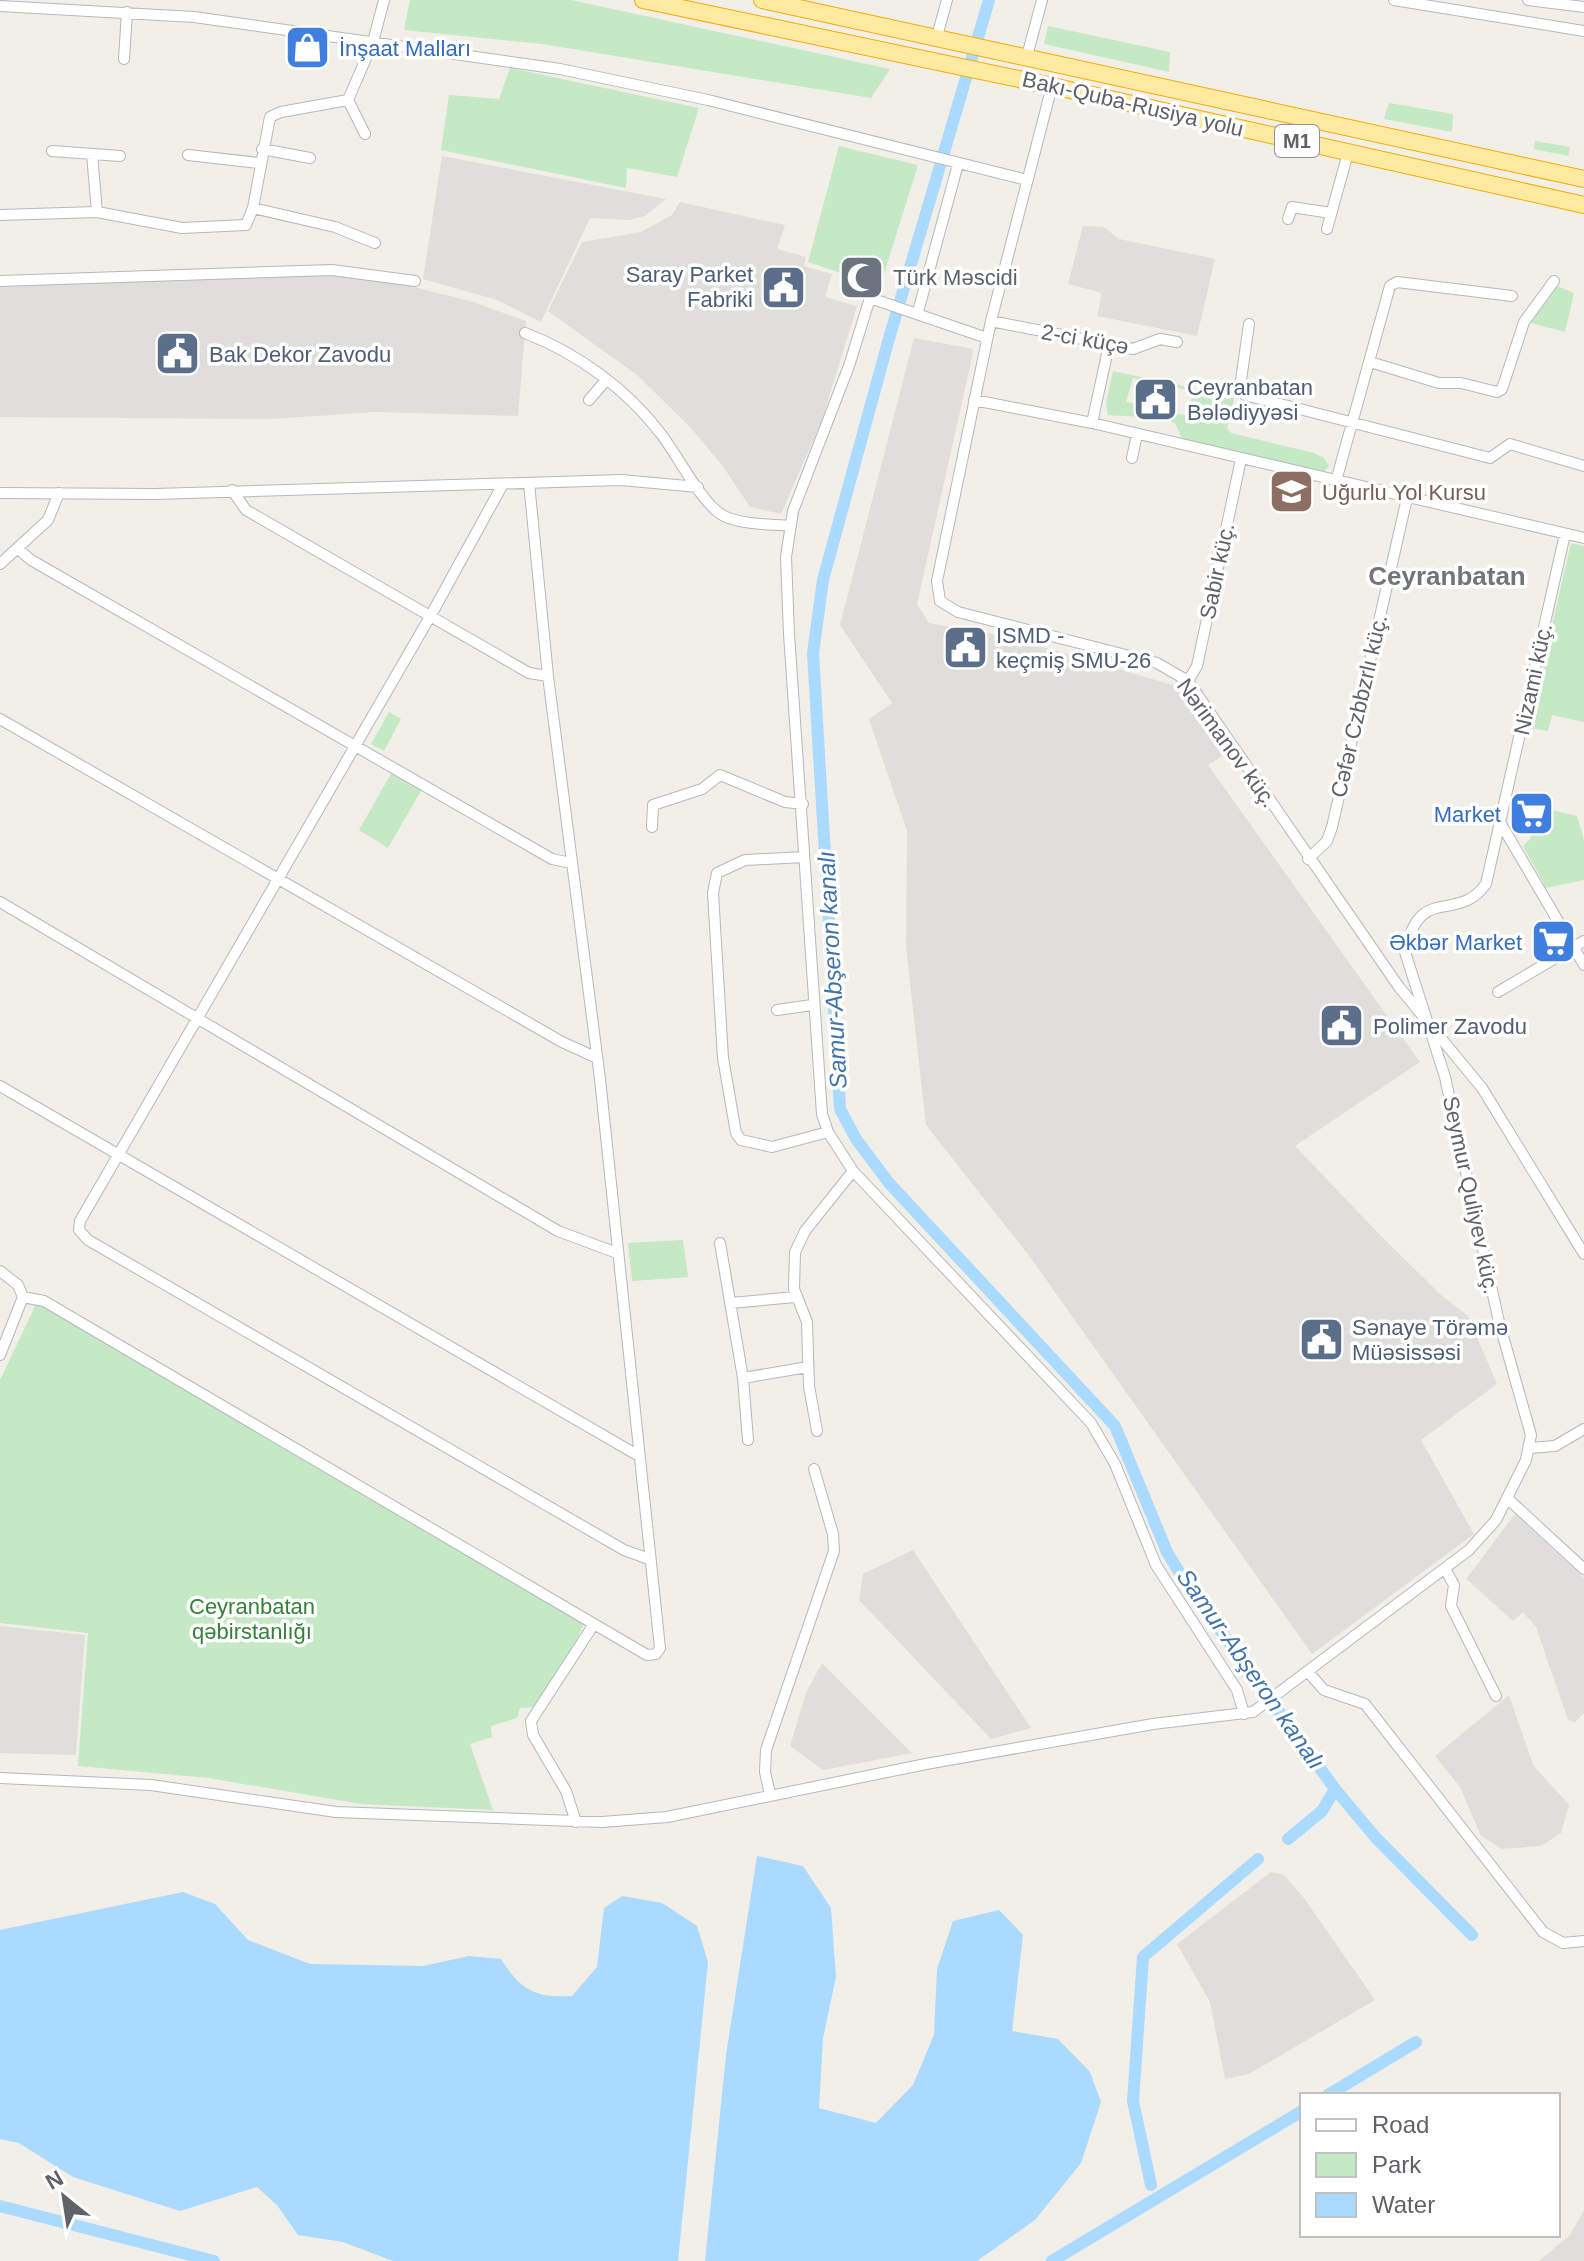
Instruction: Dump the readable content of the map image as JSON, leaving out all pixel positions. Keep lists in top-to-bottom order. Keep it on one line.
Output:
{"streets":{"highway":["Bakı-Quba-Rusiya yolu","M1"],"street":["2-ci küçə","Sabir küç.","Nizami küç.","Cəfər Czbbzrlı küç.","Nərimanov küç.","Seymur Quliyev küç."]},"crossings":[["Bakı-Quba-Rusiya yolu","Nərimanov küç."],["2-ci küçə","Nərimanov küç."],["Sabir küç.","Nərimanov küç."],["Nizami küç.","Nərimanov küç."],["Nizami küç.","Seymur Quliyev küç."],["Cəfər Czbbzrlı küç.","Nərimanov küç."],["Nərimanov küç.","Seymur Quliyev küç."]],"districts":["Ceyranbatan"],"water":["Samur-Abşeron kanalı"],"parks":["Ceyranbatan qəbirstanlığı"],"places":{"shop":["İnşaat Malları"],"mosque":["Türk Məscidi"],"public building":["Saray Parket Fabriki","Bak Dekor Zavodu","Ceyranbatan Bələdiyyəsi","ISMD - keçmiş SMU-26","Polimer Zavodu","Sənaye Törəmə Müəsissəsi"],"school or university":["Uğurlu Yol Kursu"],"supermarket":["Market","Əkbər Market"]},"legend":["Road","Park","Water"],"north":"top left"}
